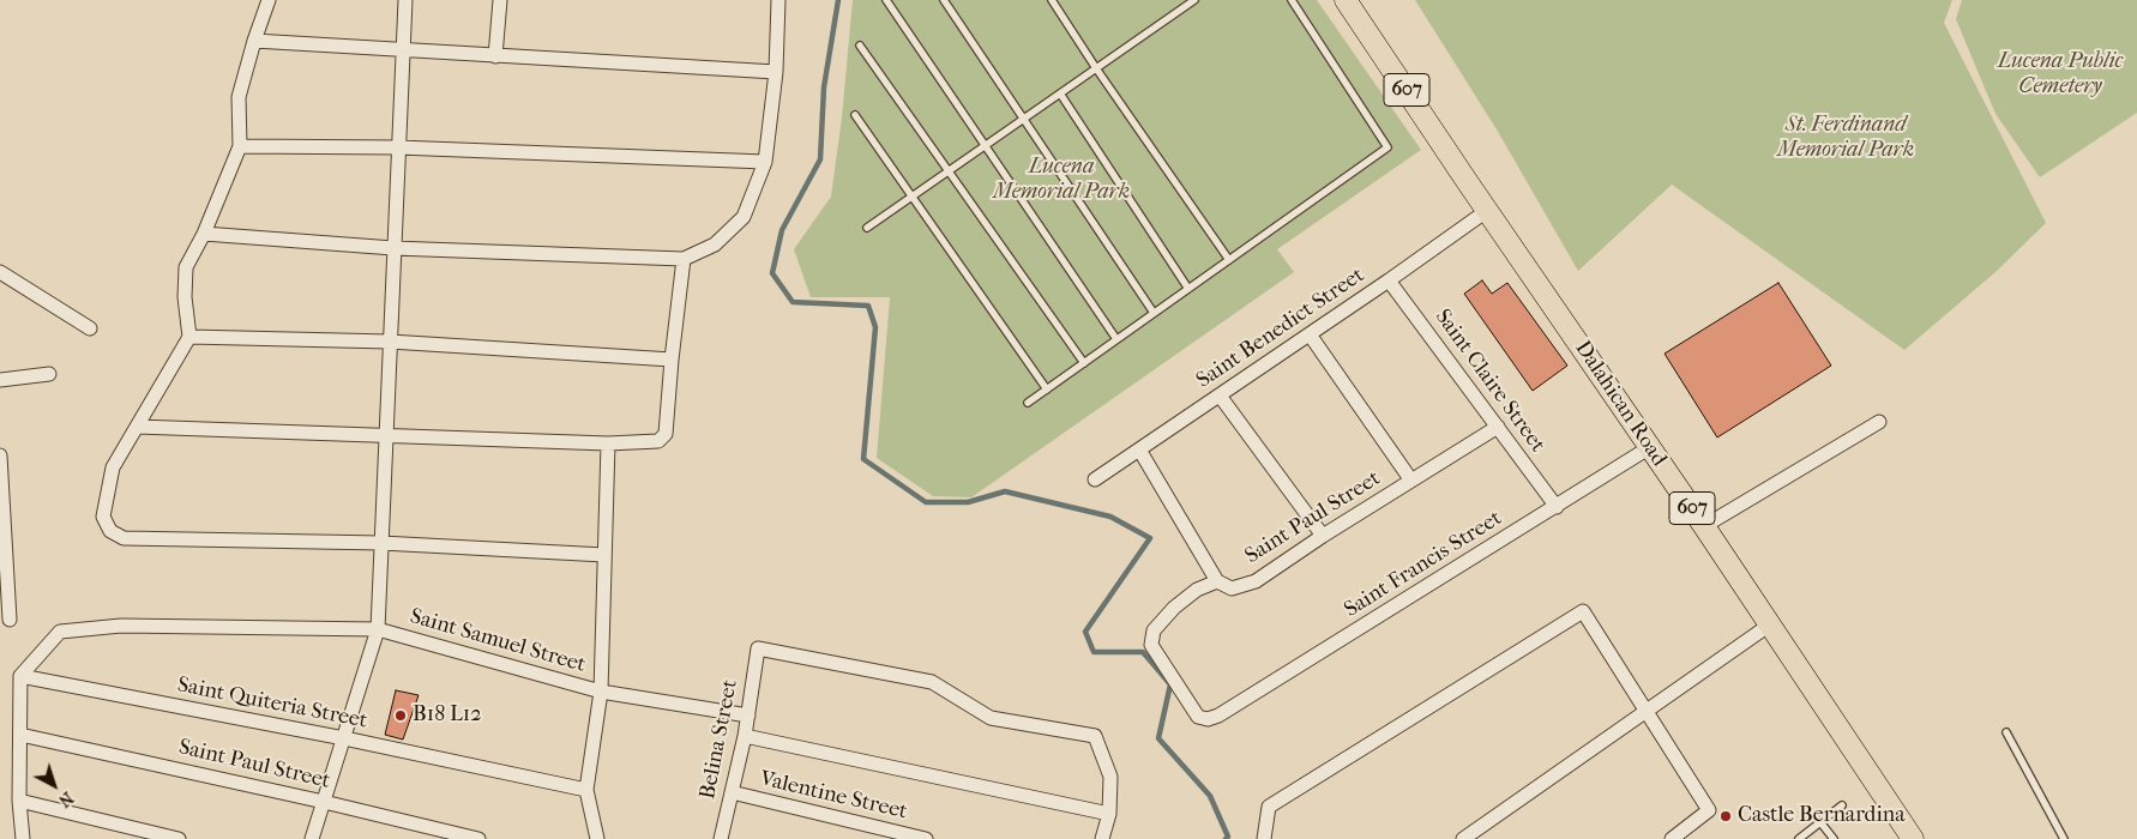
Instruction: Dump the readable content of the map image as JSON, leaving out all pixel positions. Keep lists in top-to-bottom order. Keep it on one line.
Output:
{"streets":{"main road":["607","Dalahican Road"],"street":["Saint Benedict Street","Saint Claire Street","Saint Paul Street","Saint Francis Street","Saint Samuel Street","Saint Quiteria Street","Belina Street","Valentine Street"]},"crossings":[["Saint Benedict Street","Saint Claire Street"],["Saint Benedict Street","Dalahican Road"],["Saint Claire Street","Saint Paul Street"],["Saint Claire Street","Saint Francis Street"],["Dalahican Road","Saint Francis Street"],["Saint Paul Street","Saint Francis Street"],["Saint Samuel Street","Saint Quiteria Street"],["Belina Street","Valentine Street"]],"parks":["Lucena Public Cemetery","St. Ferdinand Memorial Park","Lucena Memorial Park"],"places":["B18 L12","Castle Bernardina"],"north":"bottom right"}
